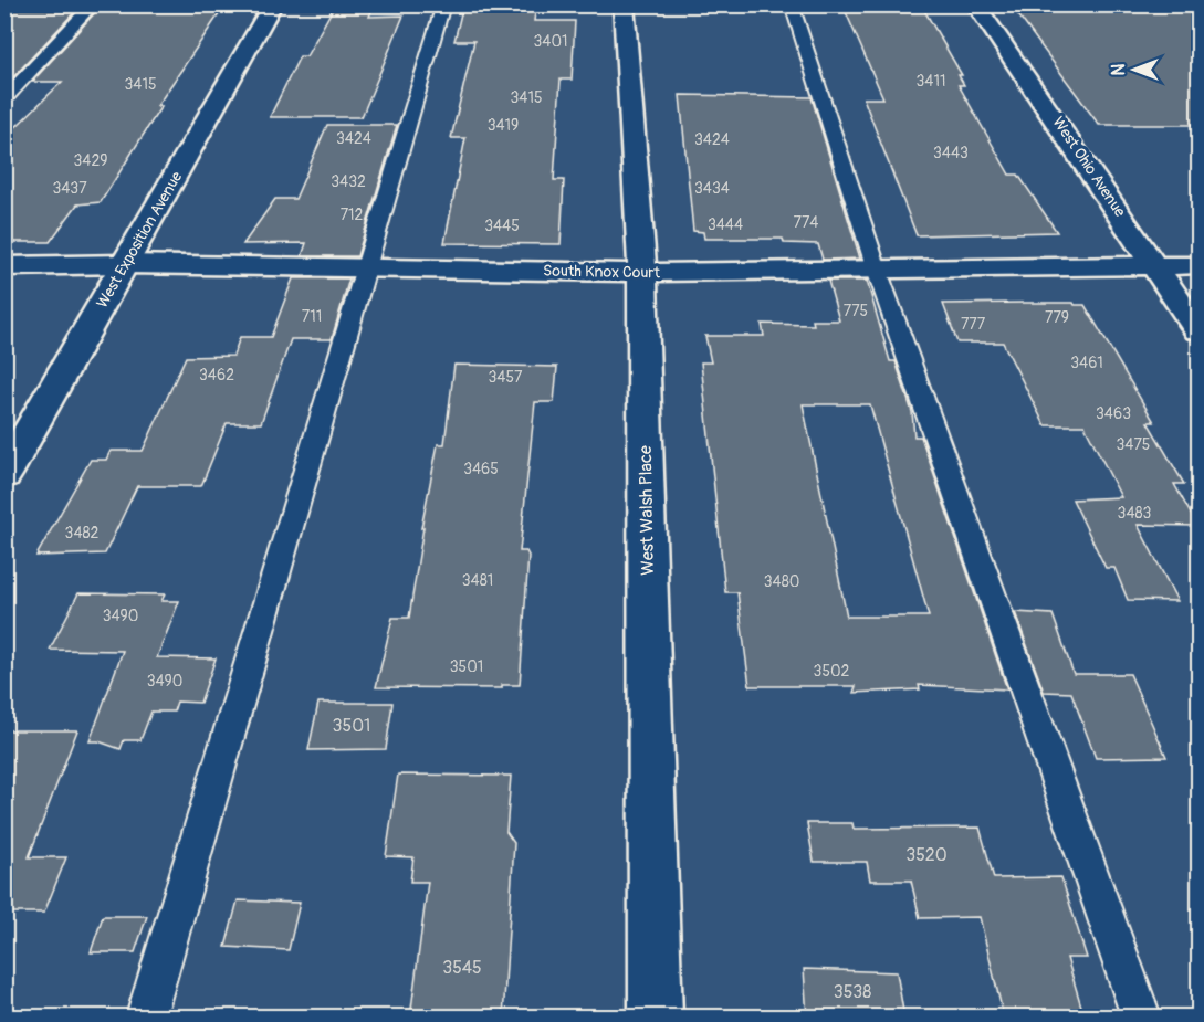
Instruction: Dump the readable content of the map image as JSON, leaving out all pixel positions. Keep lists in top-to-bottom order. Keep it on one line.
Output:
{"streets":{"street":["West Ohio Avenue","West Exposition Avenue","South Knox Court","West Walsh Place"]},"crossings":[["West Ohio Avenue","South Knox Court"],["West Exposition Avenue","South Knox Court"],["South Knox Court","West Walsh Place"]],"house_numbers":["3401","3411","3415","3415","3419","3424","3424","3443","3429","3432","3437","3434","712","774","3444","3445","775","711","779","777","3461","3462","3457","3463","3475","3465","3483","3482","3481","3480","3490","3501","3502","3490","3501","3520","3545","3538"],"north":"left"}
